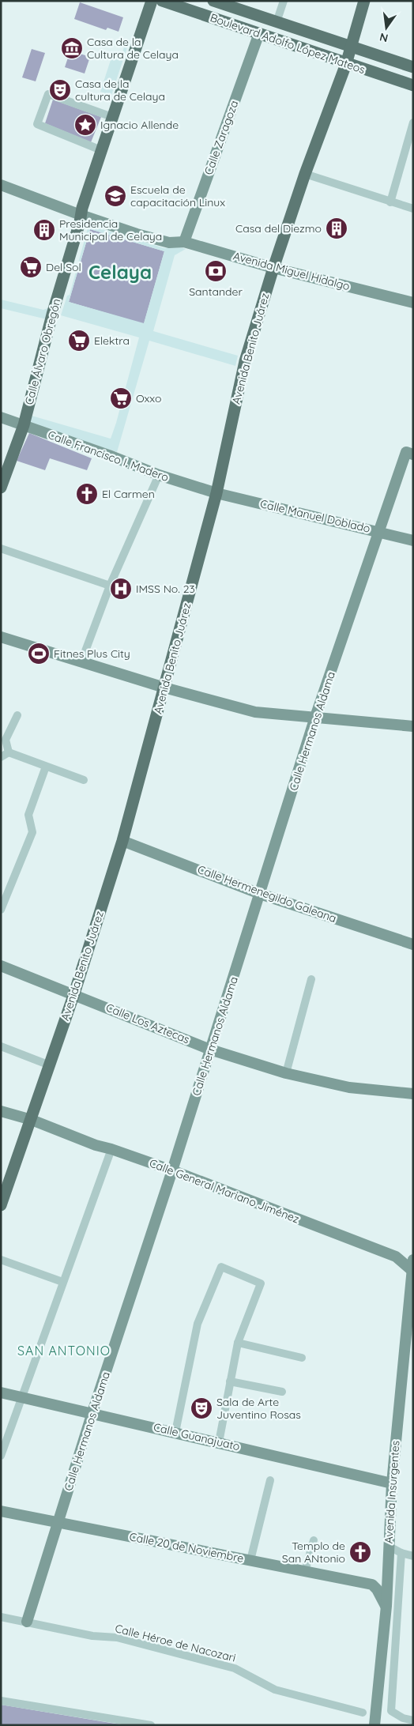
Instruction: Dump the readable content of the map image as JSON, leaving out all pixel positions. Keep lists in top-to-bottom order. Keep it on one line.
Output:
{"streets":{"main road":["Boulevard Adolfo López Mateos","Calle Zaragoza","Avenida Miguel Hidalgo","Avenida Benito Juárez","Calle Álvaro Obregón","Calle Francisco I. Madero","Calle Manuel Doblado","Calle Hermanos Aldama","Calle Hermenegildo Galeana","Calle Los Aztecas","Calle General Mariano Jiménez","Calle Guanajuato","Avenida Insurgentes","Calle 20 de Noviembre"],"street":["Calle Héroe de Nacozari"]},"crossings":[["Boulevard Adolfo López Mateos","Calle Zaragoza"],["Boulevard Adolfo López Mateos","Avenida Benito Juárez"],["Calle Zaragoza","Avenida Miguel Hidalgo"],["Avenida Miguel Hidalgo","Avenida Benito Juárez"],["Avenida Miguel Hidalgo","Calle Álvaro Obregón"],["Avenida Benito Juárez","Calle Francisco I. Madero"],["Avenida Benito Juárez","Calle Manuel Doblado"],["Avenida Benito Juárez","Calle Hermenegildo Galeana"],["Avenida Benito Juárez","Calle Los Aztecas"],["Avenida Benito Juárez","Calle General Mariano Jiménez"],["Calle Álvaro Obregón","Calle Francisco I. Madero"],["Calle Francisco I. Madero","Calle Manuel Doblado"],["Calle Manuel Doblado","Calle Hermanos Aldama"],["Calle Hermanos Aldama","Calle Hermenegildo Galeana"],["Calle Hermanos Aldama","Calle Los Aztecas"],["Calle Hermanos Aldama","Calle General Mariano Jiménez"],["Calle Hermanos Aldama","Calle Guanajuato"],["Calle Hermanos Aldama","Calle 20 de Noviembre"],["Calle Hermanos Aldama","Calle Héroe de Nacozari"],["Calle General Mariano Jiménez","Avenida Insurgentes"],["Calle Guanajuato","Avenida Insurgentes"]],"districts":["Celaya","SAN ANTONIO"],"places":{"museum":["Casa de la Cultura de Celaya"],"theatre":["Casa de la cultura de Celaya","Sala de Arte Juventino Rosas"],"place":["Ignacio Allende"],"school or university":["Escuela de capacitación Linux"],"building":["Casa del Diezmo","Presidencia Municipal de Celaya"],"supermarket":["Del Sol","Elektra","Oxxo"],"bank":["Santander"],"church":["El Carmen","Templo de San ANtonio"],"hospital":["IMSS No. 23"],"sports":["Fitnes Plus City"]},"north":"bottom"}
